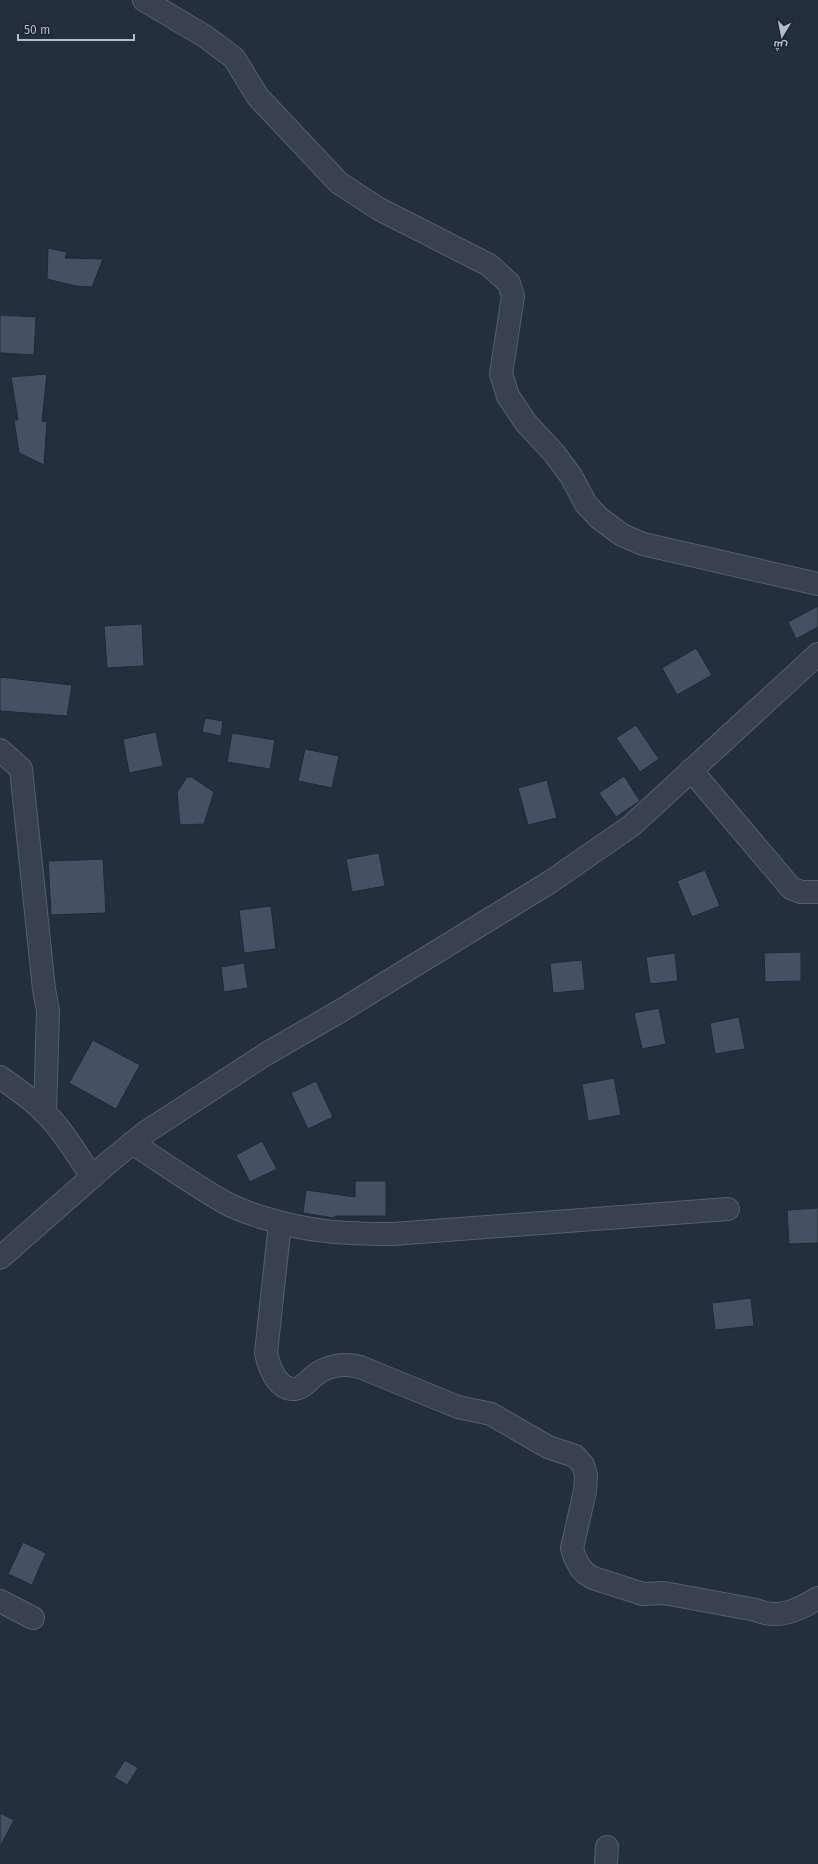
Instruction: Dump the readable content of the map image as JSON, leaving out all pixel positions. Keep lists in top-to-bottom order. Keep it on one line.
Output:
{"scale_bar":"50 m","north":"bottom"}
